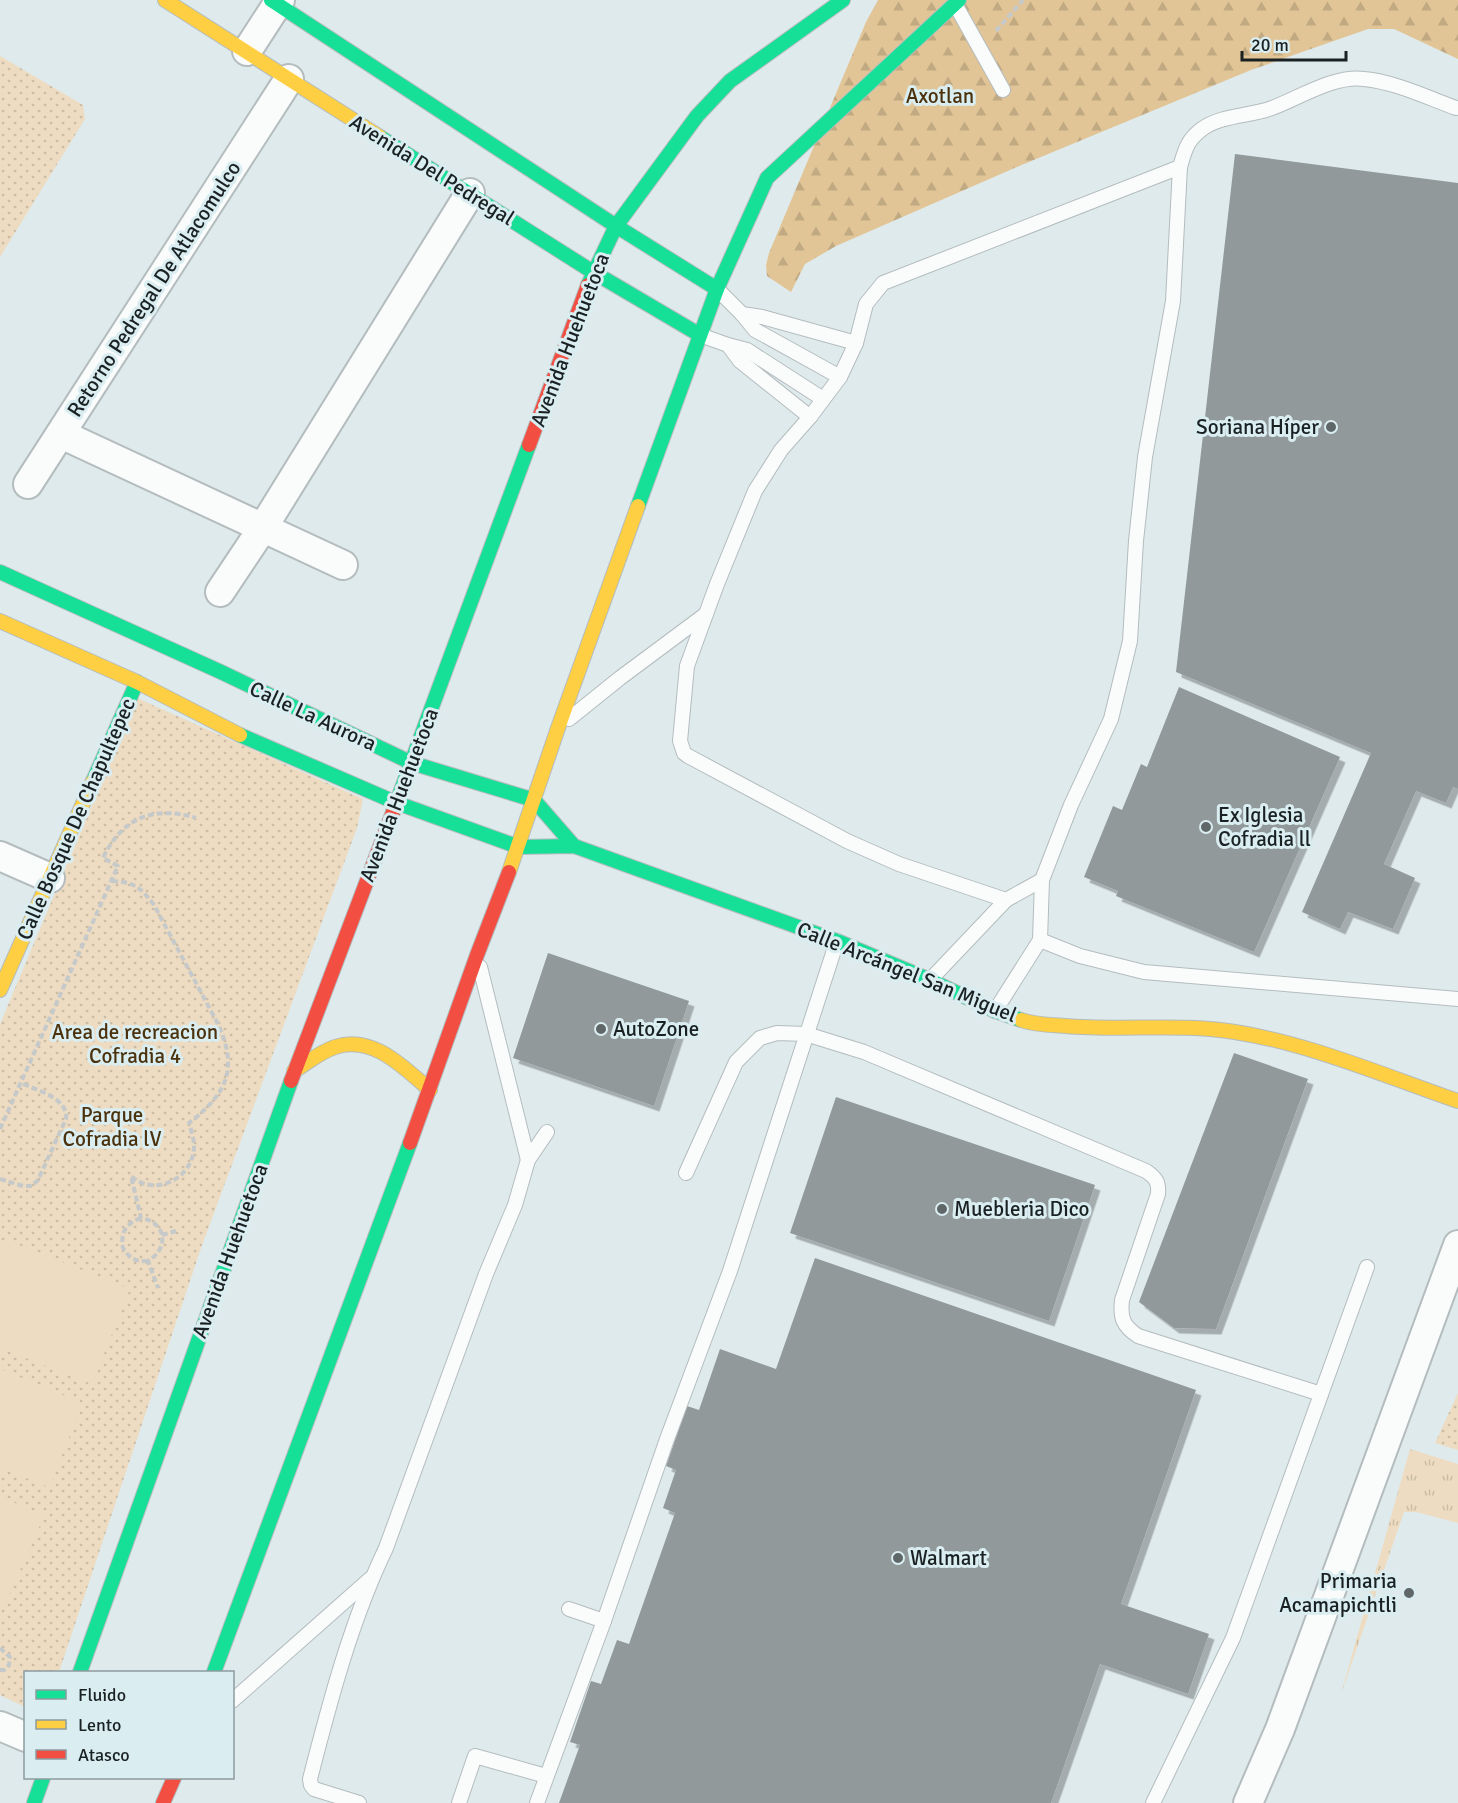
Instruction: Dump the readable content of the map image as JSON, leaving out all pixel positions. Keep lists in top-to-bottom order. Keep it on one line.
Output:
{"streets":{"main road":["Avenida Del Pedregal","Avenida Huehuetoca","Calle La Aurora","Calle Bosque De Chapultepec","Calle Arcángel San Miguel"],"street":["Retorno Pedregal De Atlacomulco"]},"crossings":[["Avenida Del Pedregal","Retorno Pedregal De Atlacomulco"],["Avenida Del Pedregal","Avenida Huehuetoca"],["Avenida Huehuetoca","Calle La Aurora"]],"parks":["Axotlan","Area de recreacion Cofradia 4","Parque Cofradia lV"],"places":["Soriana Híper","Ex Iglesia Cofradia ll","AutoZone","Muebleria Dico","Walmart","Primaria Acamapichtli"],"legend":["Fluido","Lento","Atasco"],"scale_bar":"20 m"}
